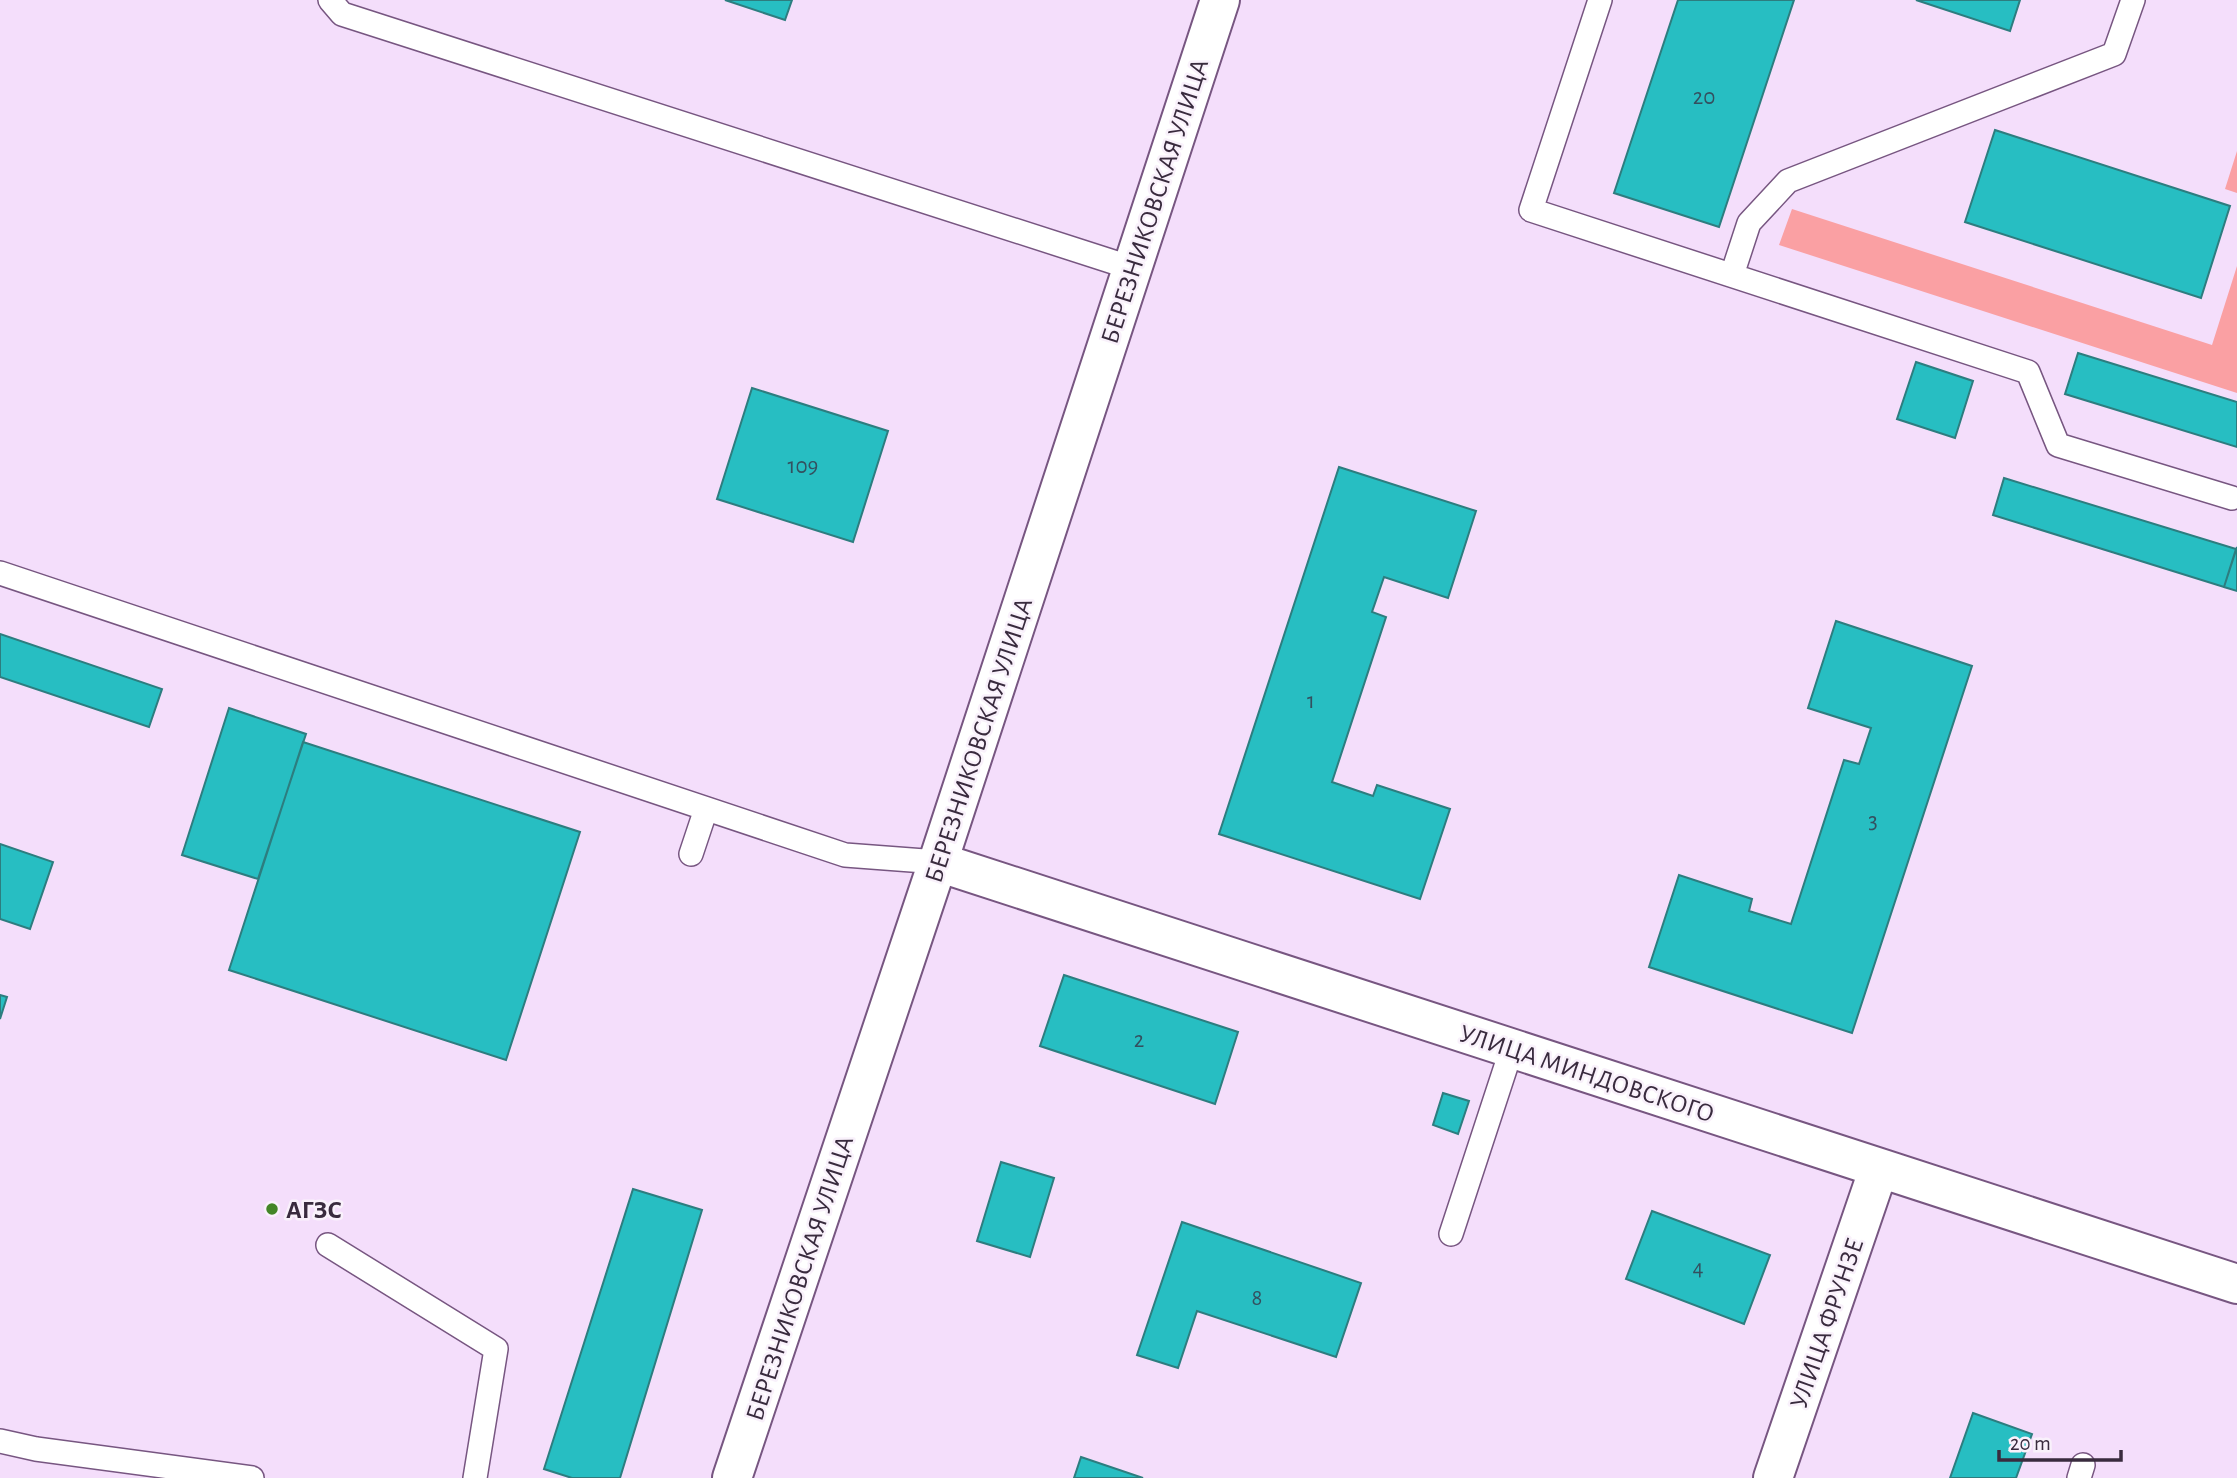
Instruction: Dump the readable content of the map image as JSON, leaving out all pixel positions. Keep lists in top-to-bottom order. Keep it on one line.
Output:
{"streets":{"street":["БЕРЕЗНИКОВСКАЯ УЛИЦА","УЛИЦА МИНДОВСКОГО","УЛИЦА ФРУНЗЕ"]},"crossings":[["БЕРЕЗНИКОВСКАЯ УЛИЦА","УЛИЦА МИНДОВСКОГО"],["УЛИЦА МИНДОВСКОГО","УЛИЦА ФРУНЗЕ"]],"places":["АГЗС"],"house_numbers":["20","109","1","3","2","4","8"],"scale_bar":"20 m"}
